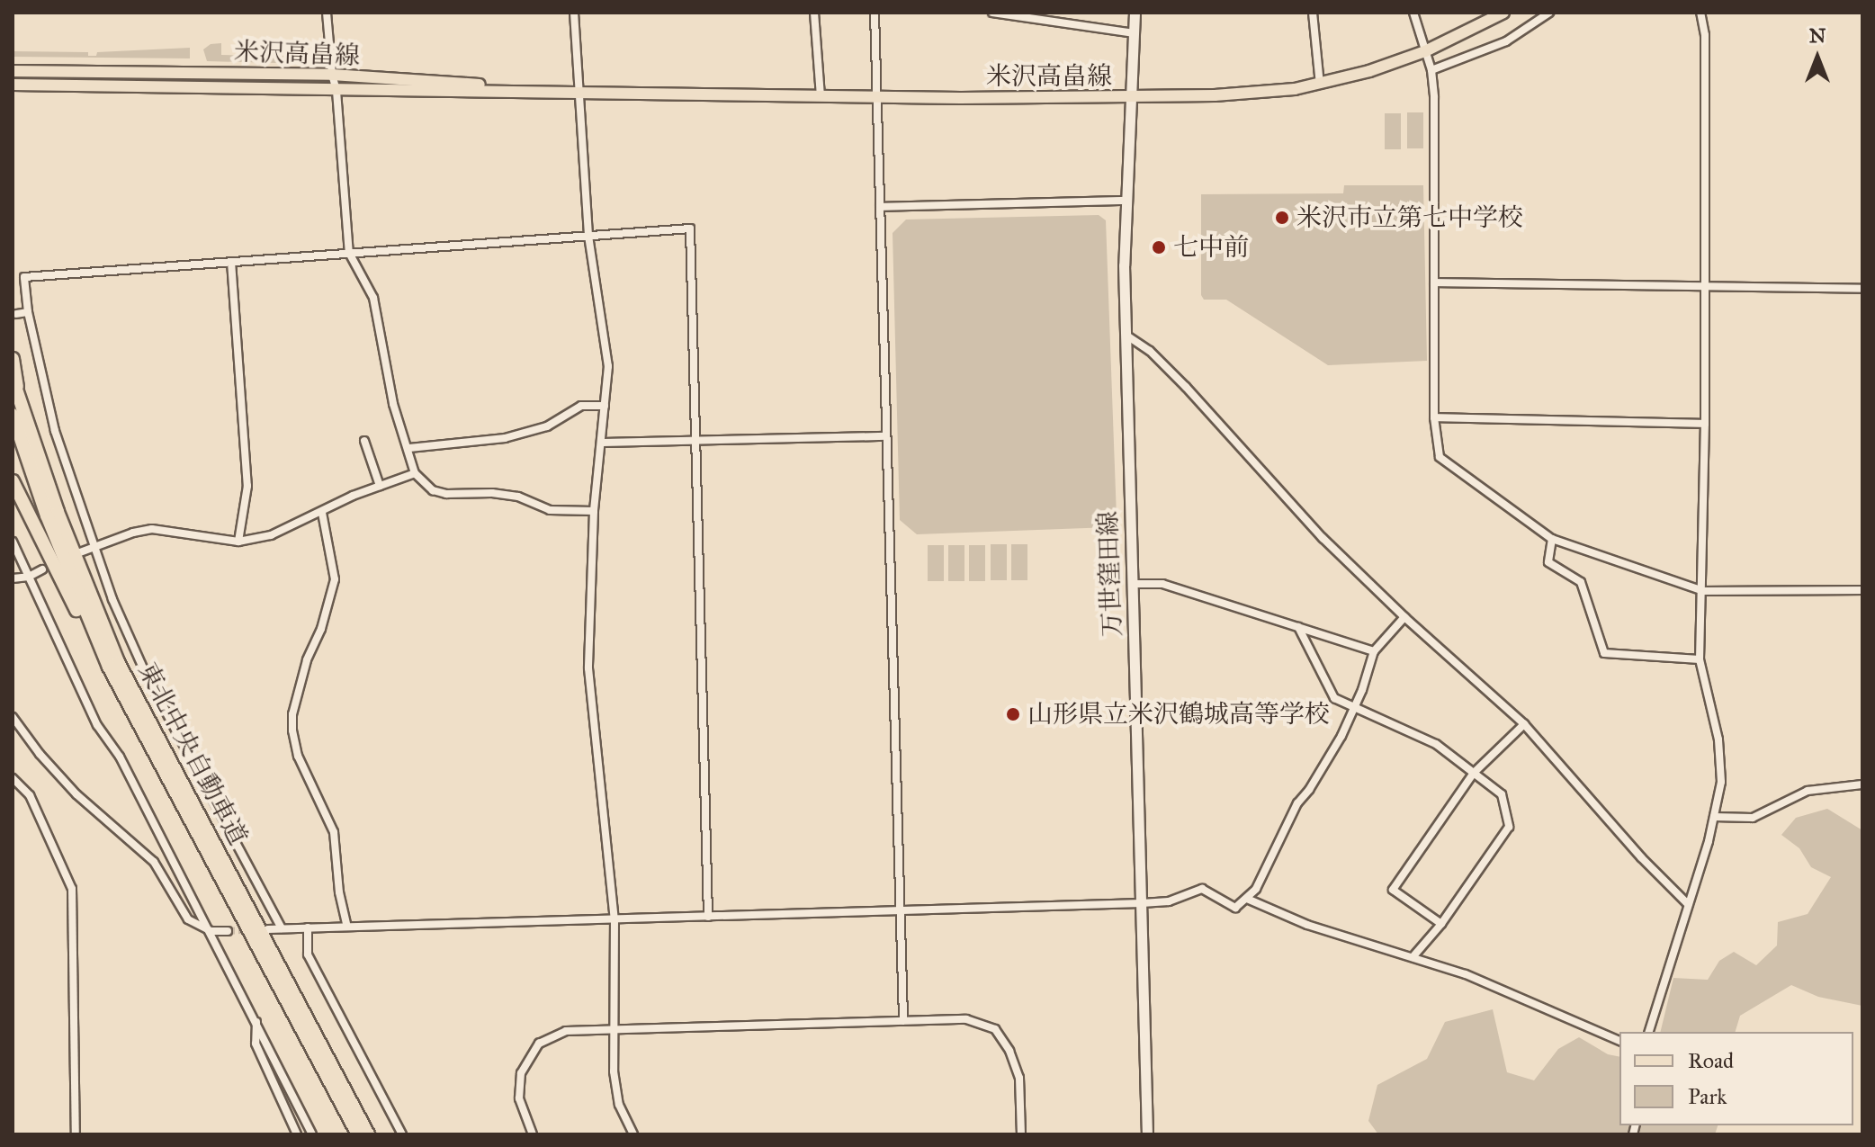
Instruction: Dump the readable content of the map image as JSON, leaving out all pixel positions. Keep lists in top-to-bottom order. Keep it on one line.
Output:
{"streets":{"highway":["東北中央自動車道"],"main road":["米沢高畠線","万世窪田線"]},"crossings":[["米沢高畠線","万世窪田線"]],"places":["米沢市立第七中学校","七中前","山形県立米沢鶴城高等学校"],"legend":["Road","Park"],"north":"top"}
